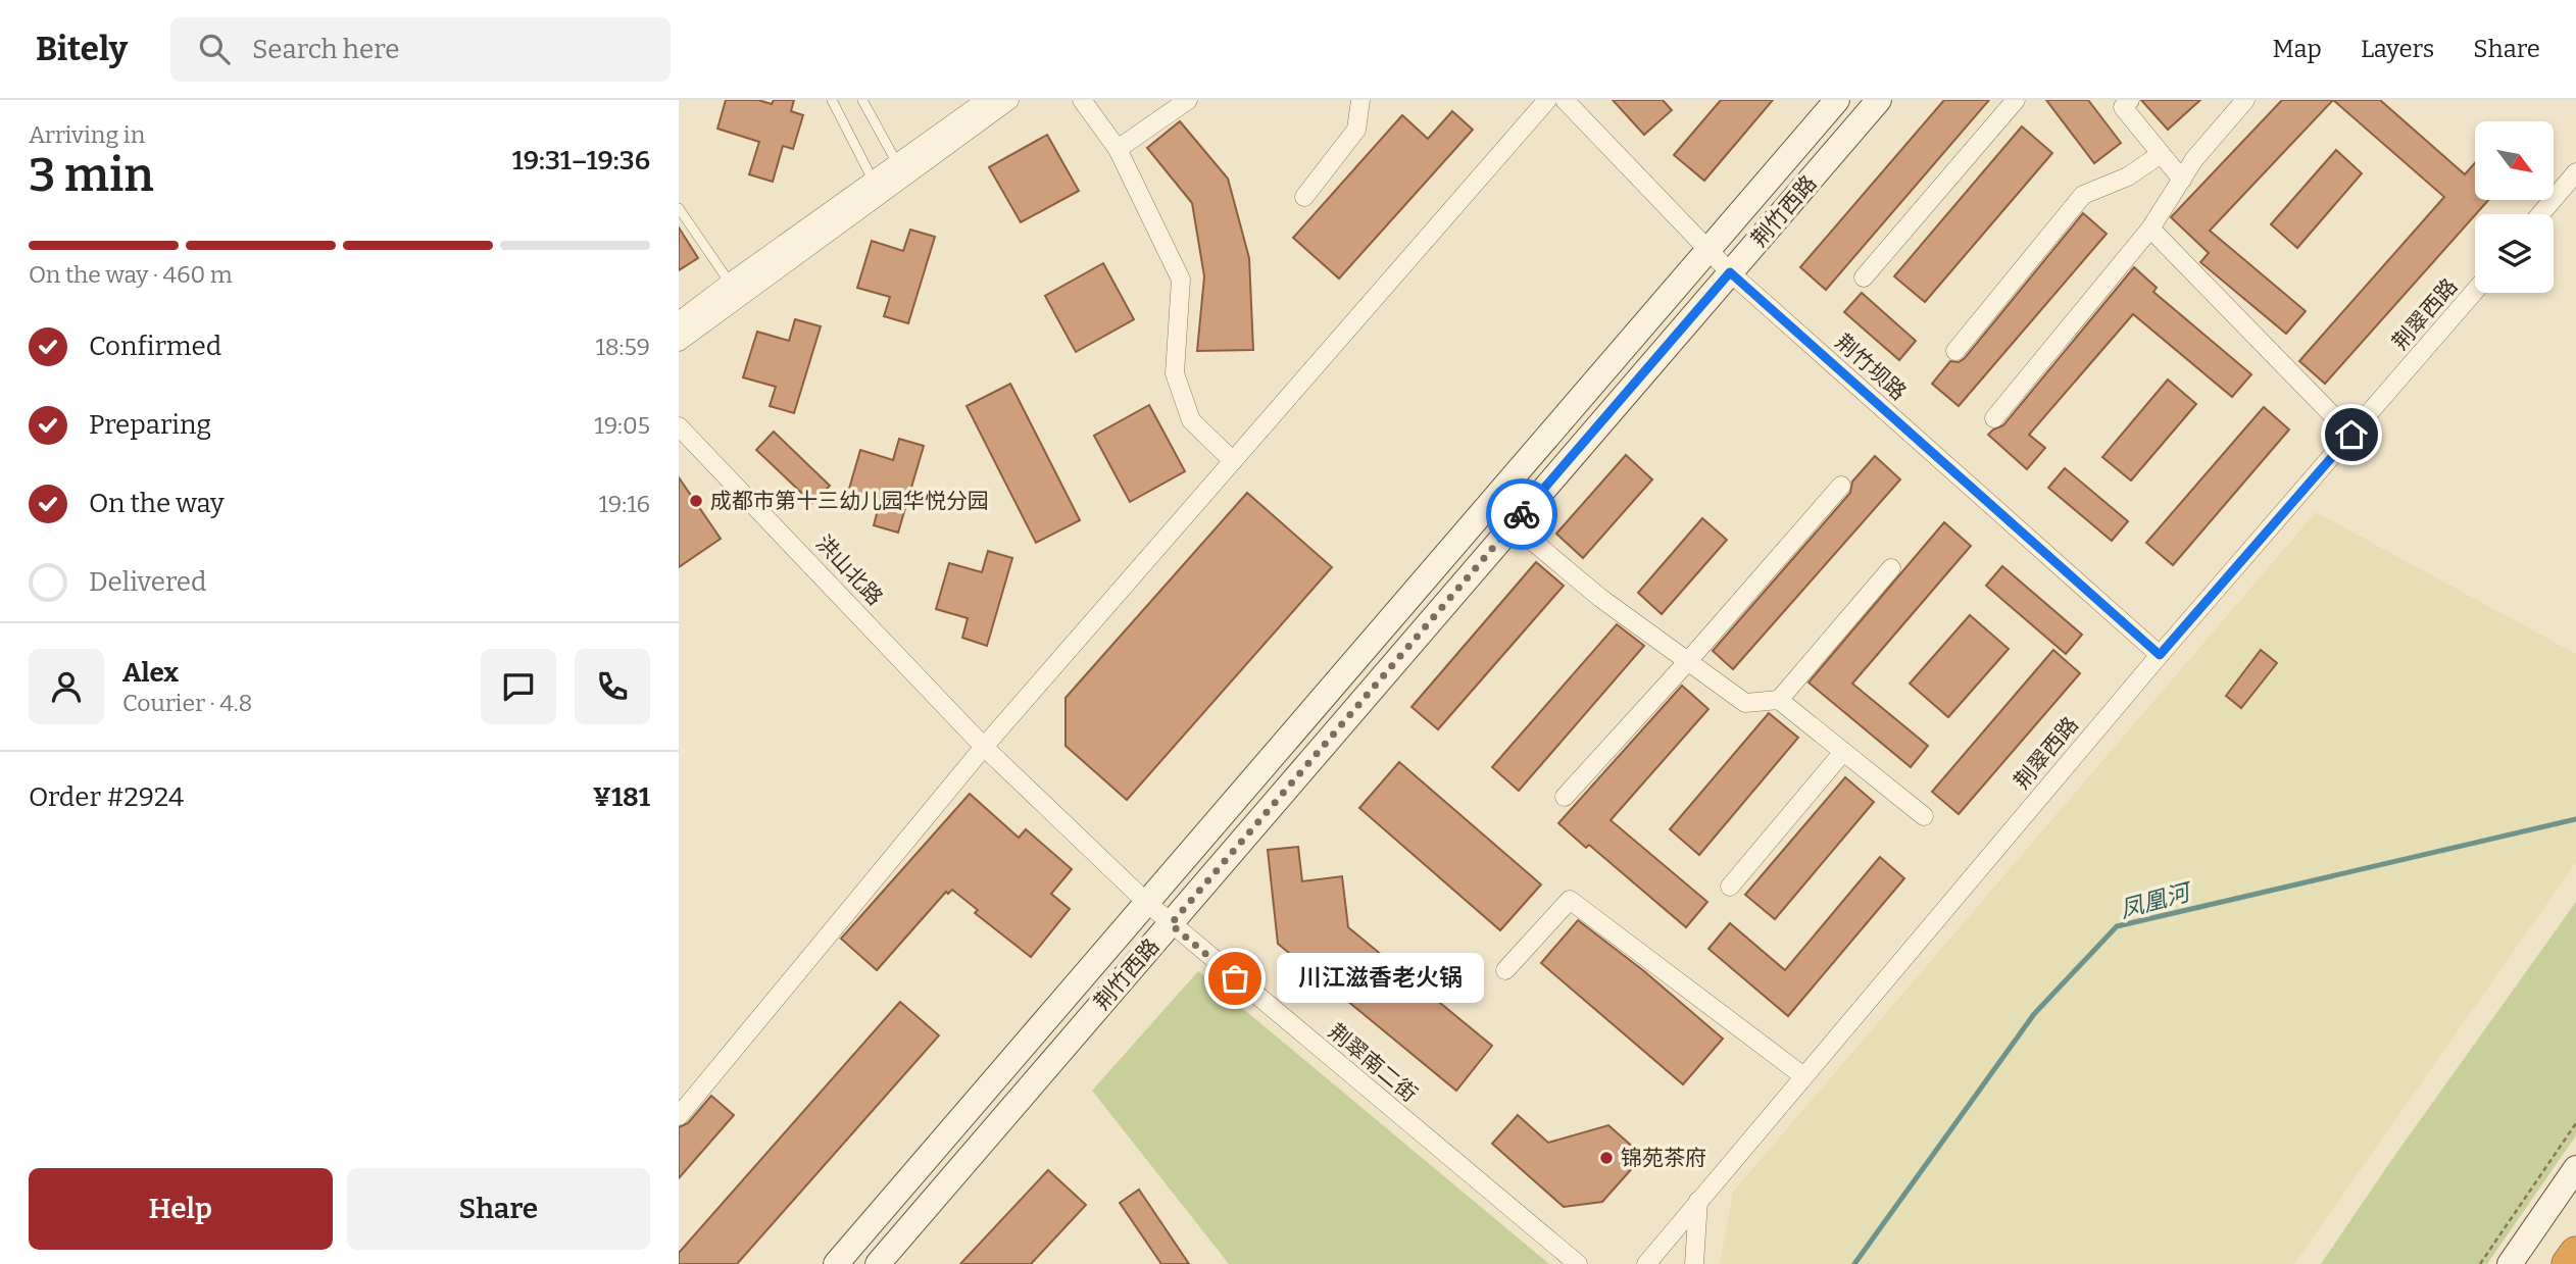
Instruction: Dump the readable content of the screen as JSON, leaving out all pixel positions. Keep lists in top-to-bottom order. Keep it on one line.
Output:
{"streets":{"main road":["荆竹西路"],"street":["荆翠西路","荆竹坝路","洪山北路","荆翠南二街"]},"crossings":[["荆竹西路","荆竹坝路"],["荆竹西路","荆翠南二街"],["荆翠西路","荆竹坝路"],["洪山北路","荆翠南二街"]],"water":["凤凰河"],"places":["成都市第十三幼儿园华悦分园","川江滋香老火锅","锦苑茶府"],"north":"bottom right","page":{"header":"Bitely","search":"Search here","nav":["Map","Layers","Share"],"heading":["3 min","Arriving in","19:31–19:36"],"panel":["Alex","Courier · 4.8","Order #2924","¥181"],"bar":"On the way · 460 m","list":[["Confirmed","18:59"],["Preparing","19:05"],["On the way","19:16"],"Delivered"],"bubble":"川江滋香老火锅","buttons":["Help","Share"]}}
